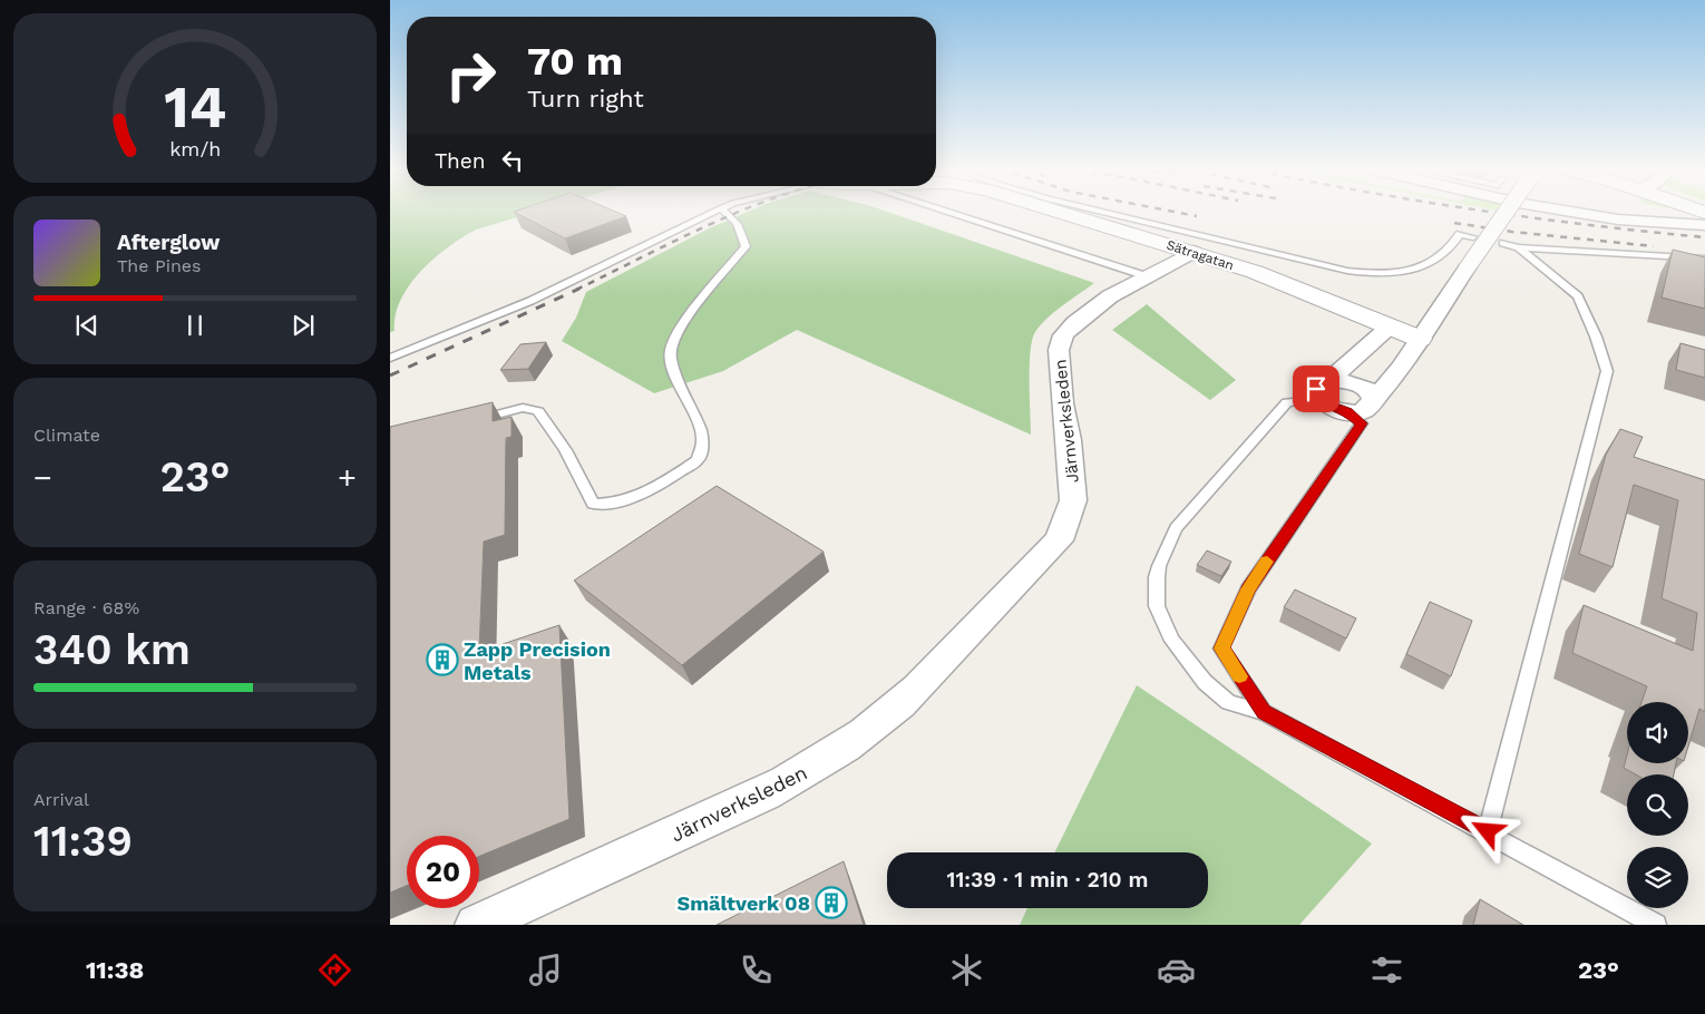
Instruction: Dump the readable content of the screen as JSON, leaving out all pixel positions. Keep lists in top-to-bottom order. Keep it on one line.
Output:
{"streets":{"street":["Sätragatan","Järnverksleden"]},"crossings":[["Sätragatan","Järnverksleden"]],"places":{"building":["Zapp Precision Metals","Smältverk 08"]},"page":{"turn":["70 m","Turn right"],"then":"Then","song":["Afterglow","The Pines"],"tile":["Climate",["Range · 68%","340 km"],["Arrival","11:39"]],"heat":["−","23°","+"],"limit":"20","trip":"11:39 · 1 min · 210 m","tabs":["11:38","23°"],"gauge":["14","km/h"]}}
